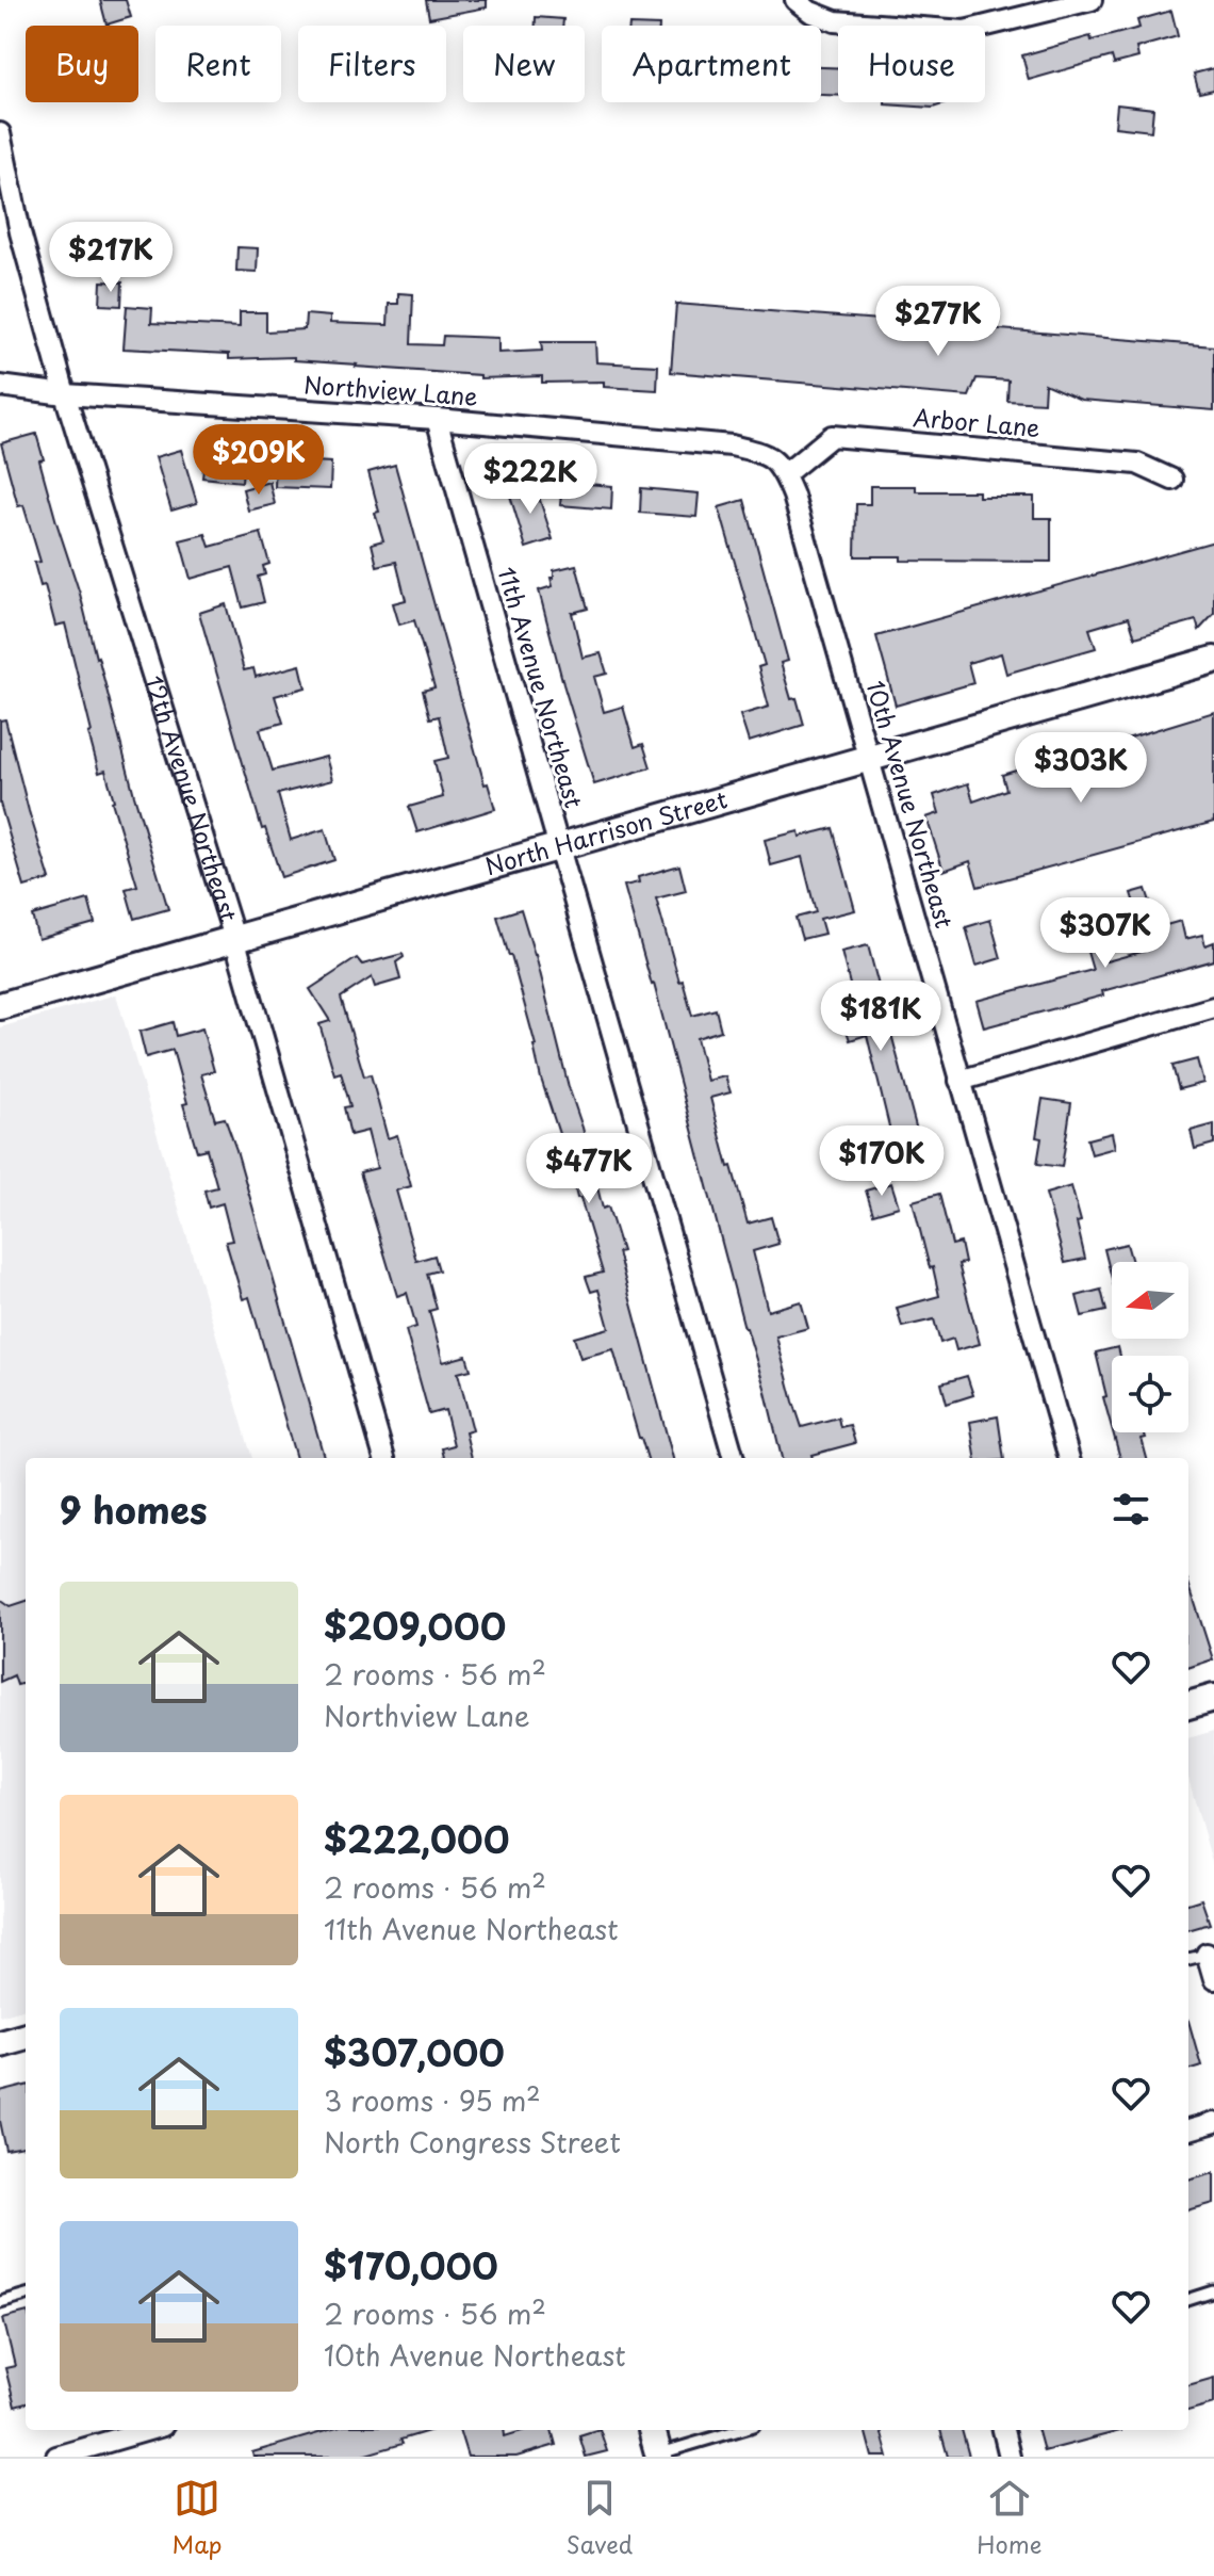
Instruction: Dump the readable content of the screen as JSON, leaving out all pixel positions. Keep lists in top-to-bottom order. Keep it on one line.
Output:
{"streets":{"street":["Northview Lane","Arbor Lane","11th Avenue Northeast","12th Avenue Northeast","10th Avenue Northeast","North Harrison Street"]},"crossings":[["Northview Lane","Arbor Lane"],["Northview Lane","11th Avenue Northeast"],["Northview Lane","12th Avenue Northeast"],["Northview Lane","10th Avenue Northeast"],["Arbor Lane","10th Avenue Northeast"],["11th Avenue Northeast","North Harrison Street"],["12th Avenue Northeast","North Harrison Street"],["10th Avenue Northeast","North Harrison Street"]],"north":"left","page":{"chip":["Buy","Rent","Filters","New","Apartment","House"],"price":["$217K","$277K","$209K","$222K","$303K","$307K","$181K","$170K","$477K"],"heading":"9 homes","list":[{"name":"$209,000","note":"2 rooms · 56 m² · Northview Lane"},{"name":"$222,000","note":"2 rooms · 56 m² · 11th Avenue Northeast"},{"name":"$307,000","note":"3 rooms · 95 m² · North Congress Street"},{"name":"$170,000","note":"2 rooms · 56 m² · 10th Avenue Northeast"}],"tabs":["Map","Saved","Home"]}}
